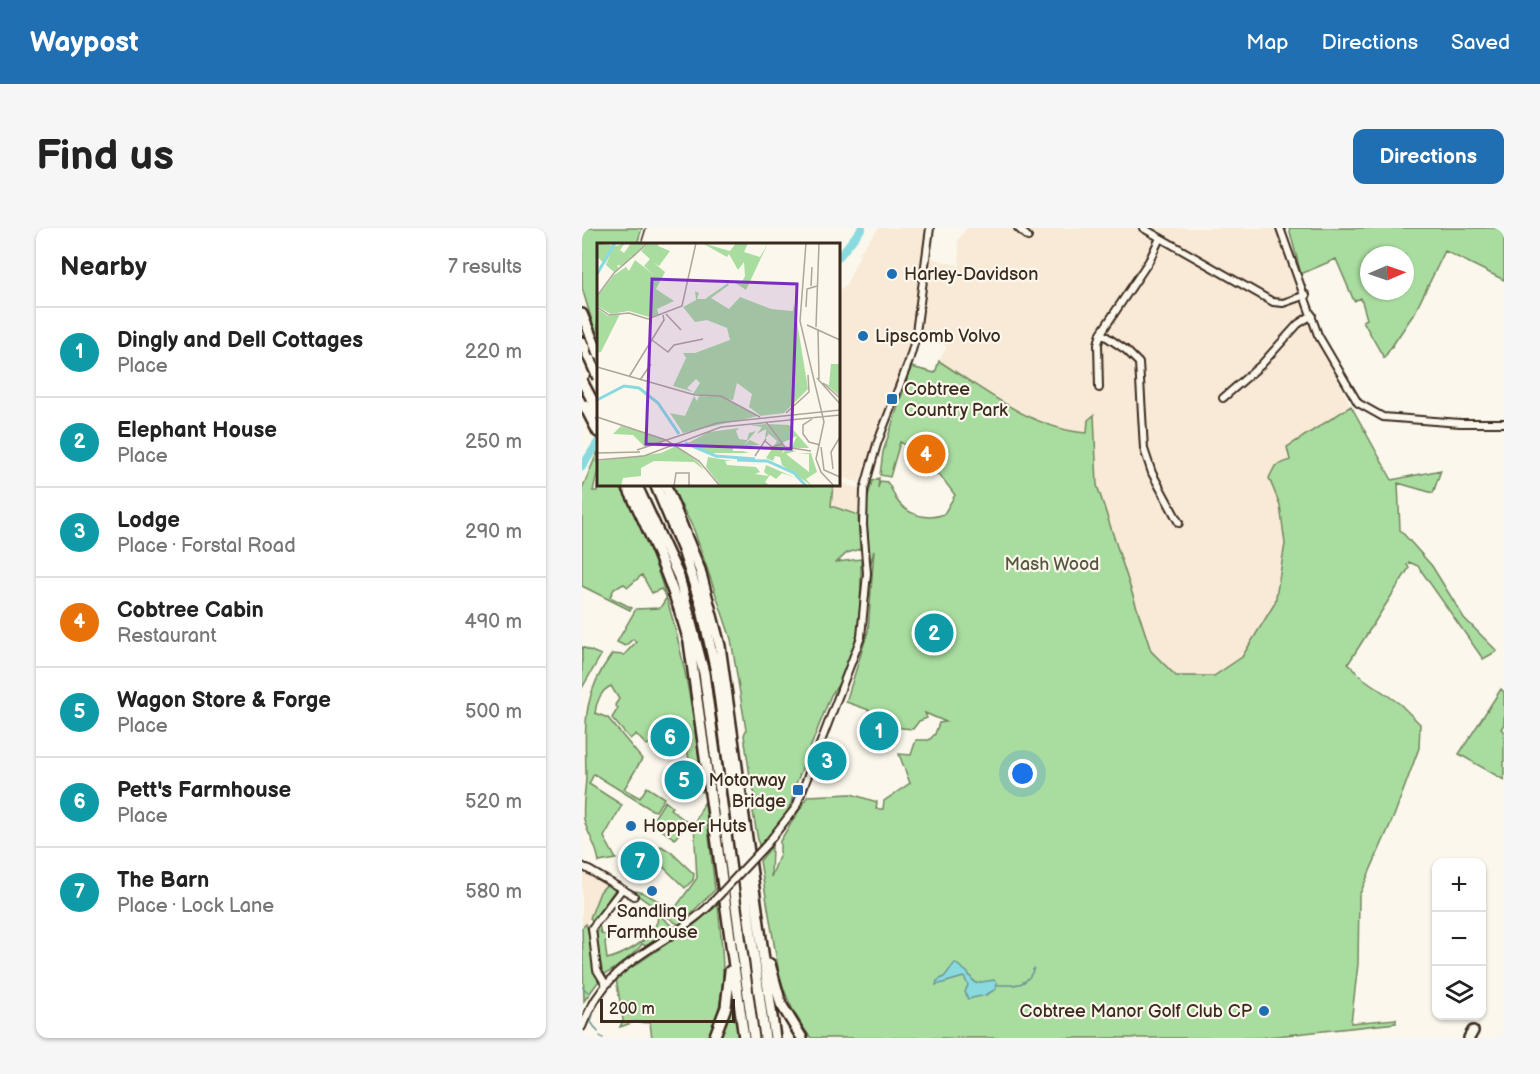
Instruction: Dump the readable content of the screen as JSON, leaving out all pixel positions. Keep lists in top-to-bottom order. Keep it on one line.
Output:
{"parks":["Mash Wood"],"places":{"other":["Harley-Davidson","Lipscomb Volvo","Hopper Huts","Sandling Farmhouse","Cobtree Manor Golf Club CP"],"transit":["Cobtree Country Park","Motorway Bridge"]},"scale_bar":"200 m","north":"right","page":{"header":"Waypost","nav":["Map","Directions","Saved"],"buttons":"Directions","title":"Find us","heading":["Nearby","7 results"],"list":[{"mark":"1","name":"Dingly and Dell Cottages","note":"Place","value":"220 m"},{"mark":"2","name":"Elephant House","note":"Place","value":"250 m"},{"mark":"3","name":"Lodge","note":"Place · Forstal Road","value":"290 m"},{"mark":"4","name":"Cobtree Cabin","note":"Restaurant","value":"490 m"},{"mark":"5","name":"Wagon Store & Forge","note":"Place","value":"500 m"},{"mark":"6","name":"Pett's Farmhouse","note":"Place","value":"520 m"},{"mark":"7","name":"The Barn","note":"Place · Lock Lane","value":"580 m"}],"pins":["4","2","1","6","3","5","7"],"map_buttons":["+","−"],"scale":"200 m"}}
